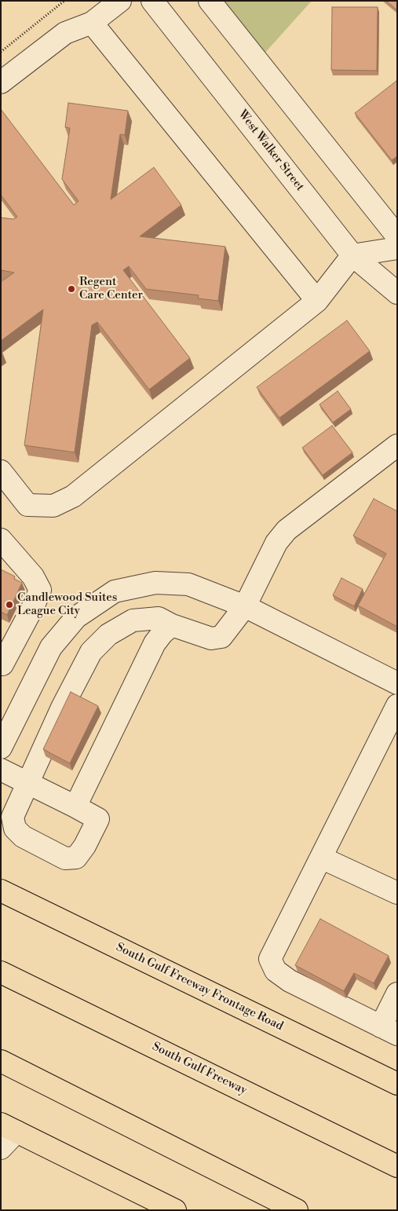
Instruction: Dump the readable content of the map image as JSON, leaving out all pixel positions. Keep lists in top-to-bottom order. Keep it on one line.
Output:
{"streets":{"main road":["South Gulf Freeway Frontage Road","South Gulf Freeway"],"street":["West Walker Street"]},"places":["Regent Care Center","Candlewood Suites League City"]}
